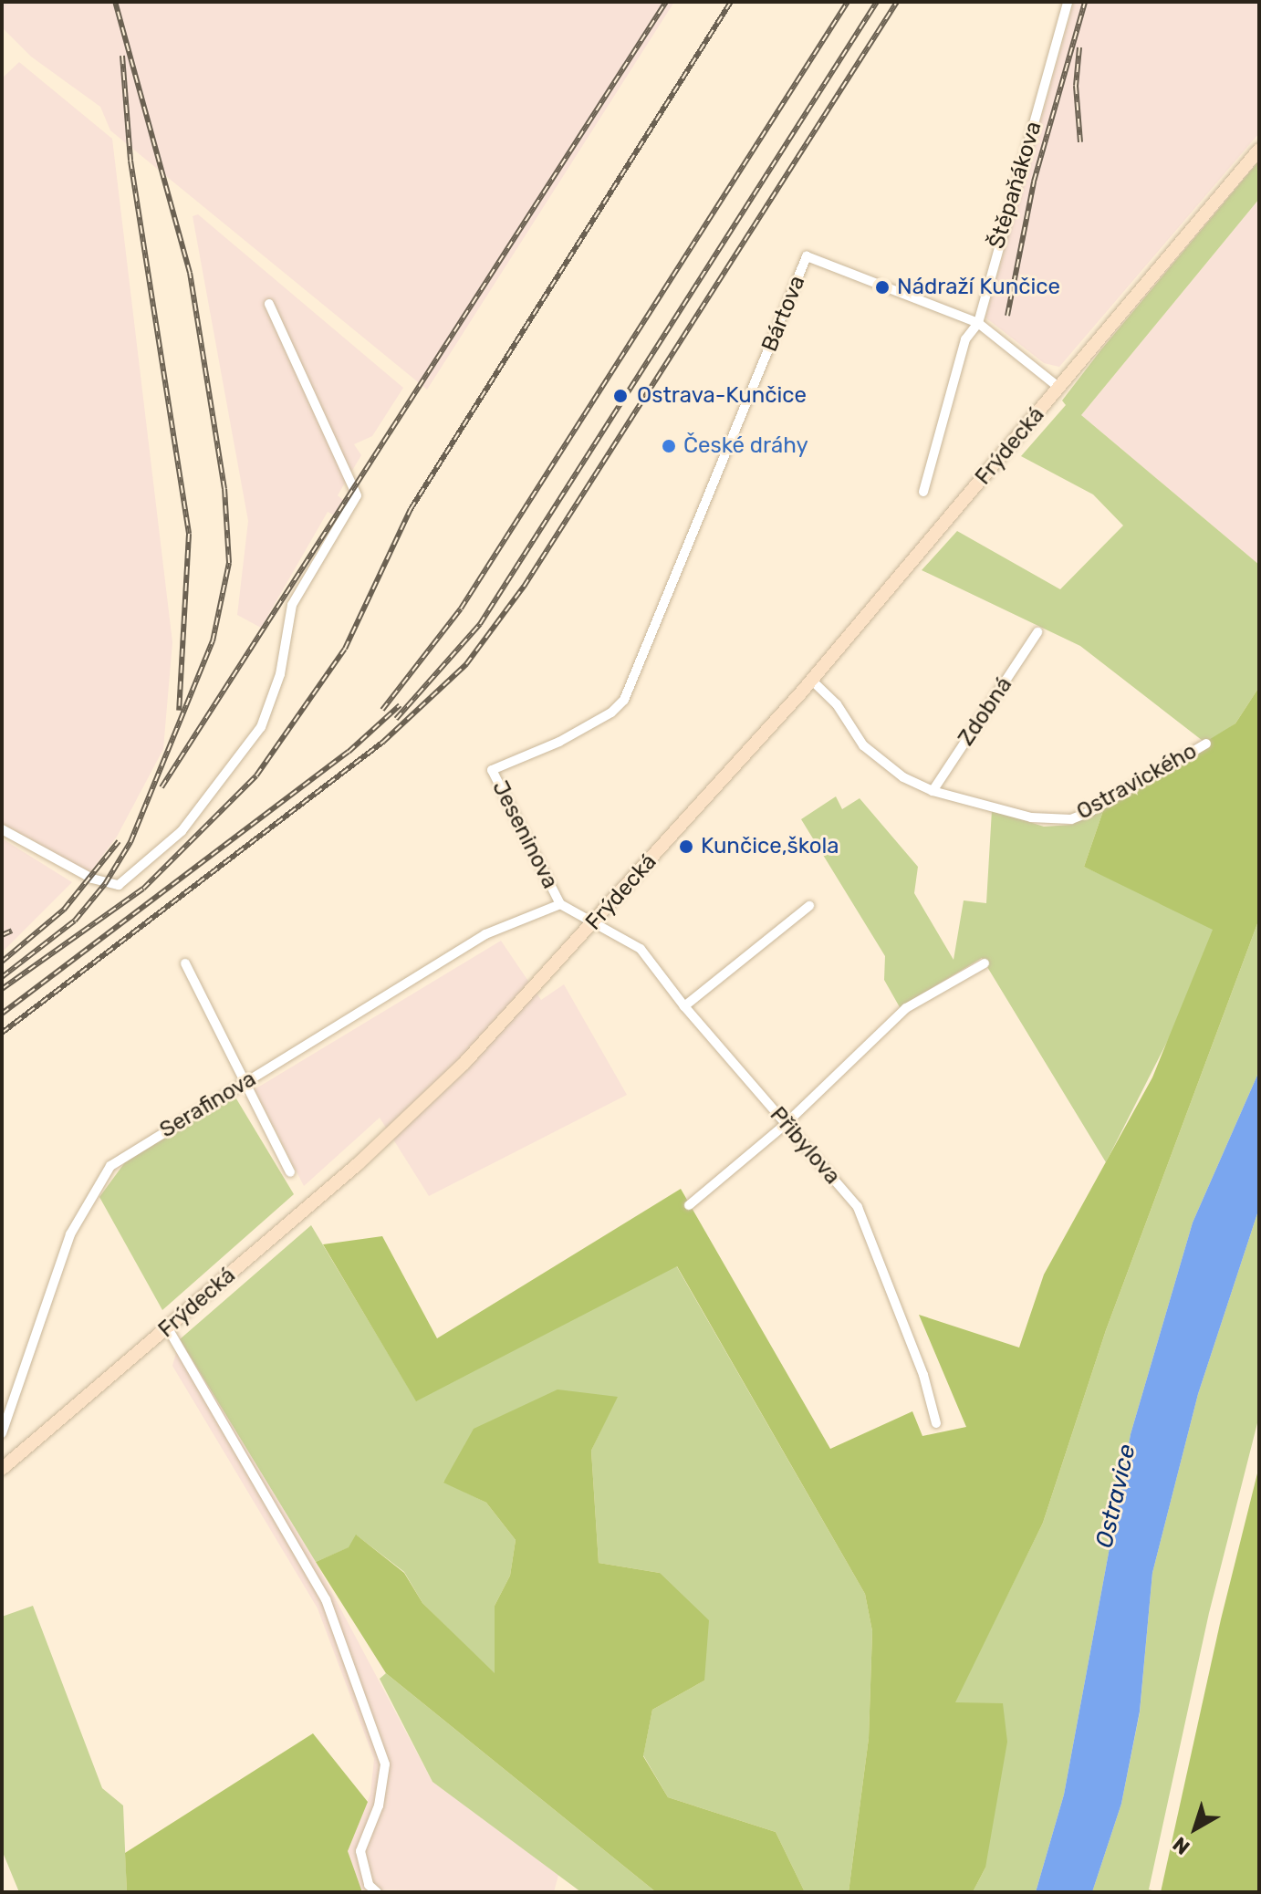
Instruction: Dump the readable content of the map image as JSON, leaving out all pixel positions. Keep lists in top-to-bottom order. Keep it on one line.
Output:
{"streets":{"main road":["Frýdecká"],"street":["Štěpaňákova","Bártova","Zdobná","Ostravického","Jeseninova","Serafinova","Přibylova"]},"crossings":[["Štěpaňákova","Bártova"],["Bártova","Frýdecká"],["Bártova","Jeseninova"],["Frýdecká","Ostravického"],["Frýdecká","Jeseninova"],["Frýdecká","Přibylova"],["Zdobná","Ostravického"],["Jeseninova","Serafinova"],["Jeseninova","Přibylova"]],"water":["Ostravice"],"places":["Nádraží Kunčice","Ostrava-Kunčice","České dráhy","Kunčice,škola"],"north":"bottom left"}
